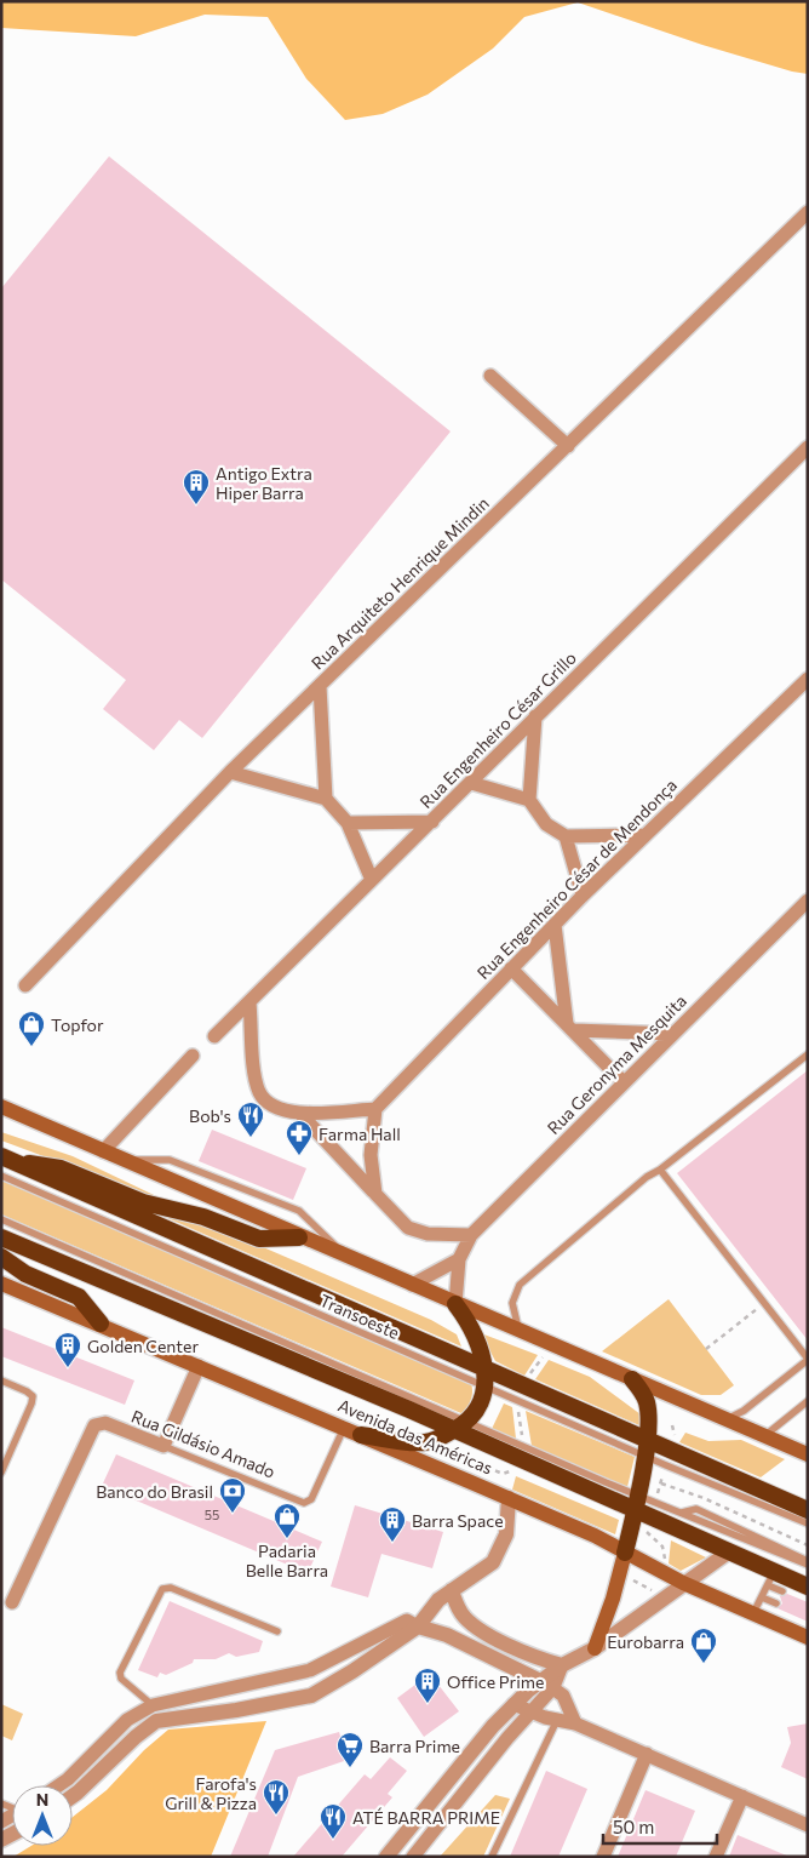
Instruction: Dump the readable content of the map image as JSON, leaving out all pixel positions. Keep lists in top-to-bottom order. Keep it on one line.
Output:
{"streets":{"highway":["Avenida das Américas"],"street":["Rua Arquiteto Henrique Mindin","Rua Engenheiro César Grillo","Rua Engenheiro César de Mendonça","Rua Geronyma Mesquita","Rua Gildásio Amado"],"lane":["Transoeste"]},"crossings":[["Avenida das Américas","Rua Gildásio Amado"]],"places":{"building":["Antigo Extra Hiper Barra","Golden Center","Barra Space","Office Prime"],"shop":["Topfor","Padaria Belle Barra","Eurobarra"],"restaurant":["Bob's","Farofa's Grill & Pizza","ATÉ BARRA PRIME"],"pharmacy":["Farma Hall"],"bank":["Banco do Brasil"],"supermarket":["Barra Prime"]},"house_numbers":["55"],"scale_bar":"50 m","north":"top"}
